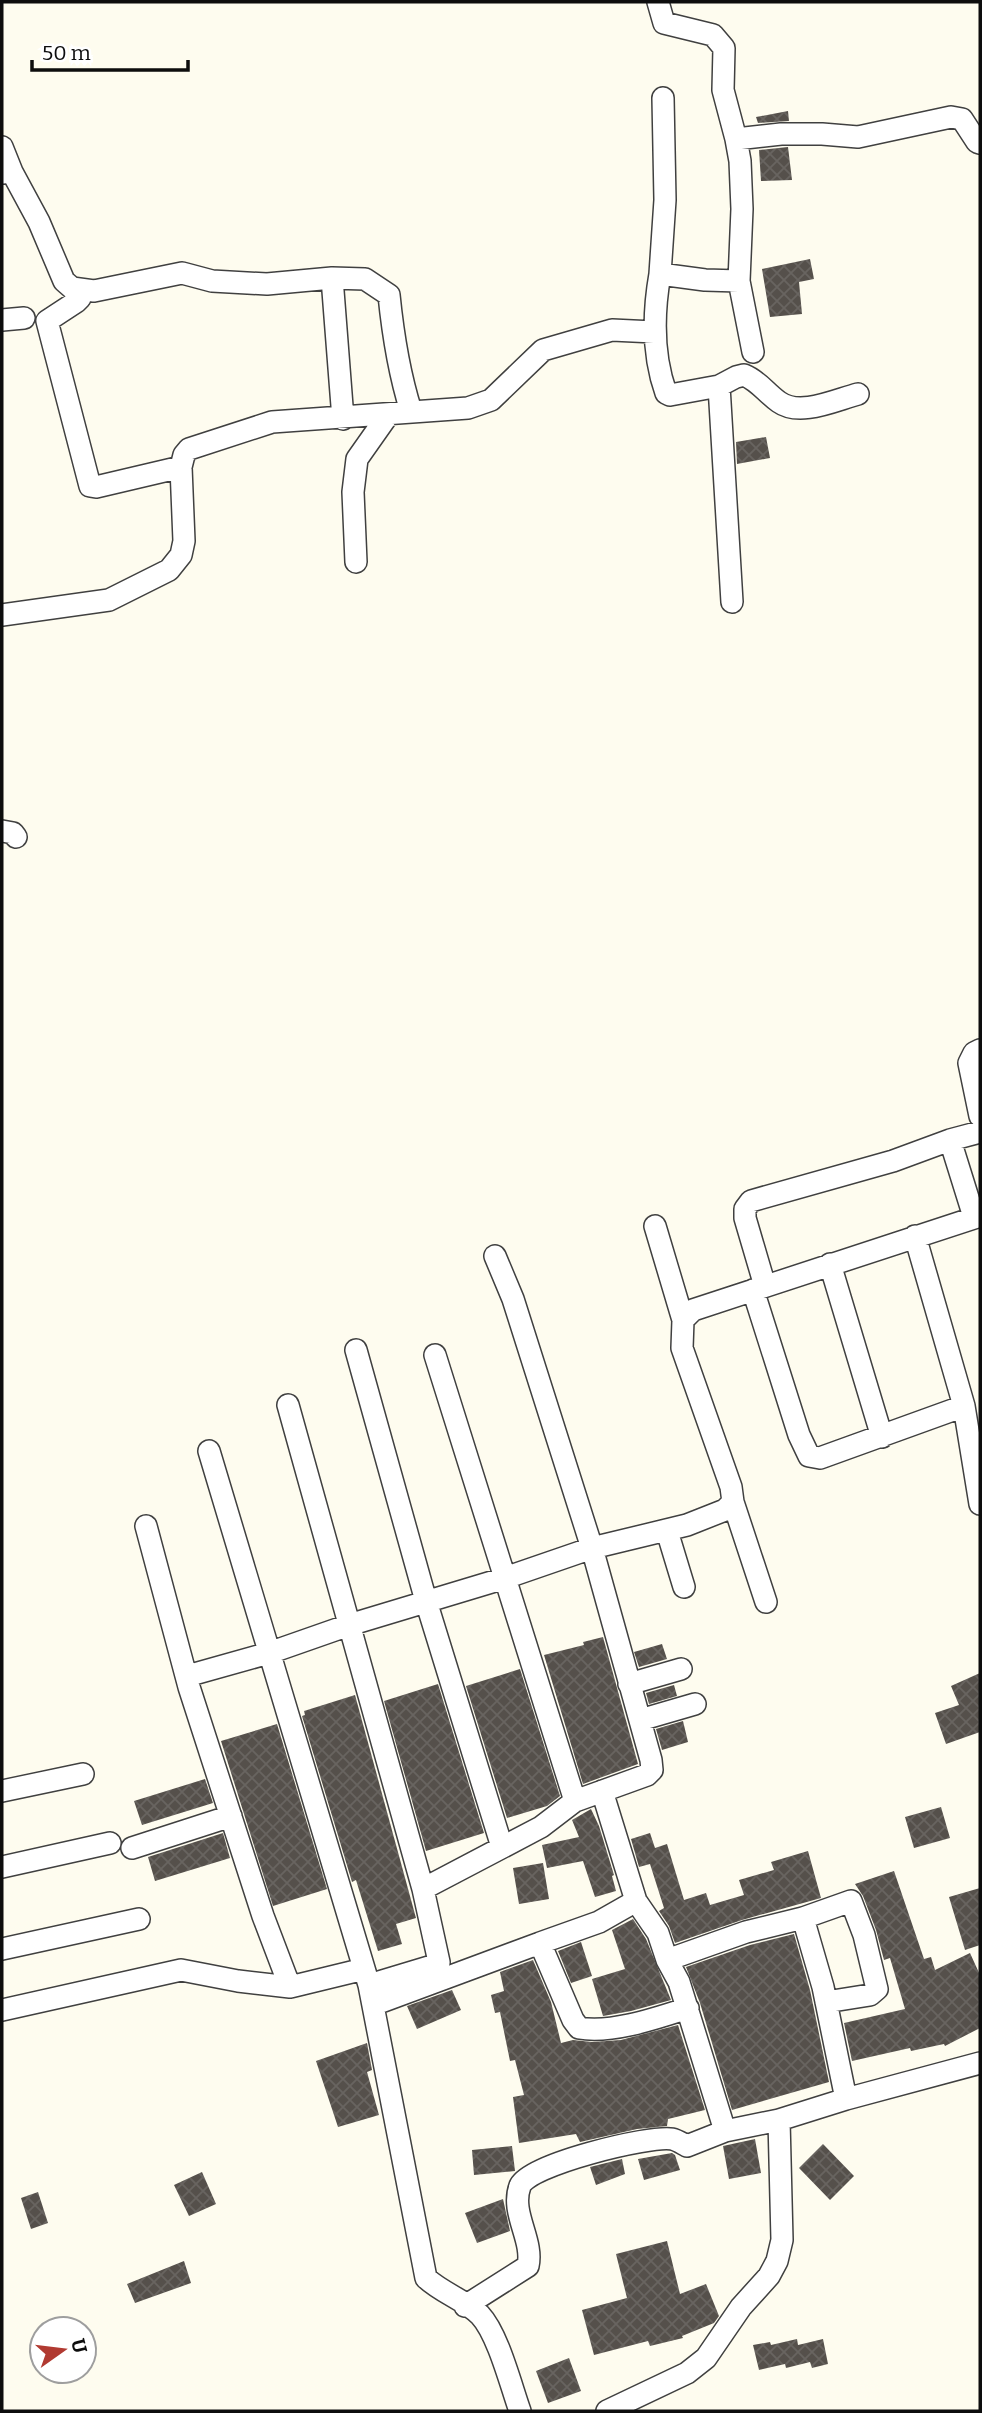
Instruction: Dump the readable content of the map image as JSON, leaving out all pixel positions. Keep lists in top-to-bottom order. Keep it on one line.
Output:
{"scale_bar":"50 m","north":"right"}
